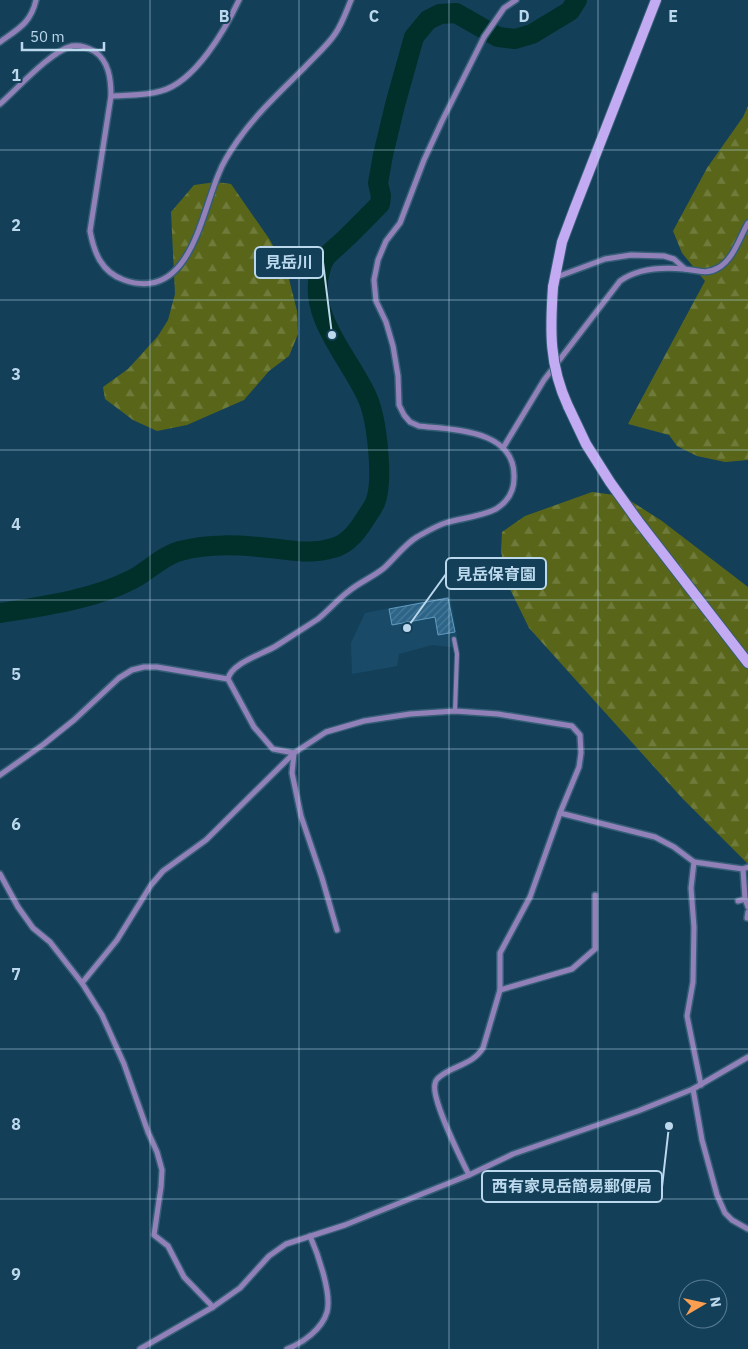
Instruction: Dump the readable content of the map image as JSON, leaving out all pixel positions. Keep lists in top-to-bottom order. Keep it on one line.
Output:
{"places":["見岳川","見岳保育園","西有家見岳簡易郵便局"],"scale_bar":"50 m","north":"right","grid":{"columns":["B","C","D","E"],"rows":["1","2","3","4","5","6","7","8","9"]}}
